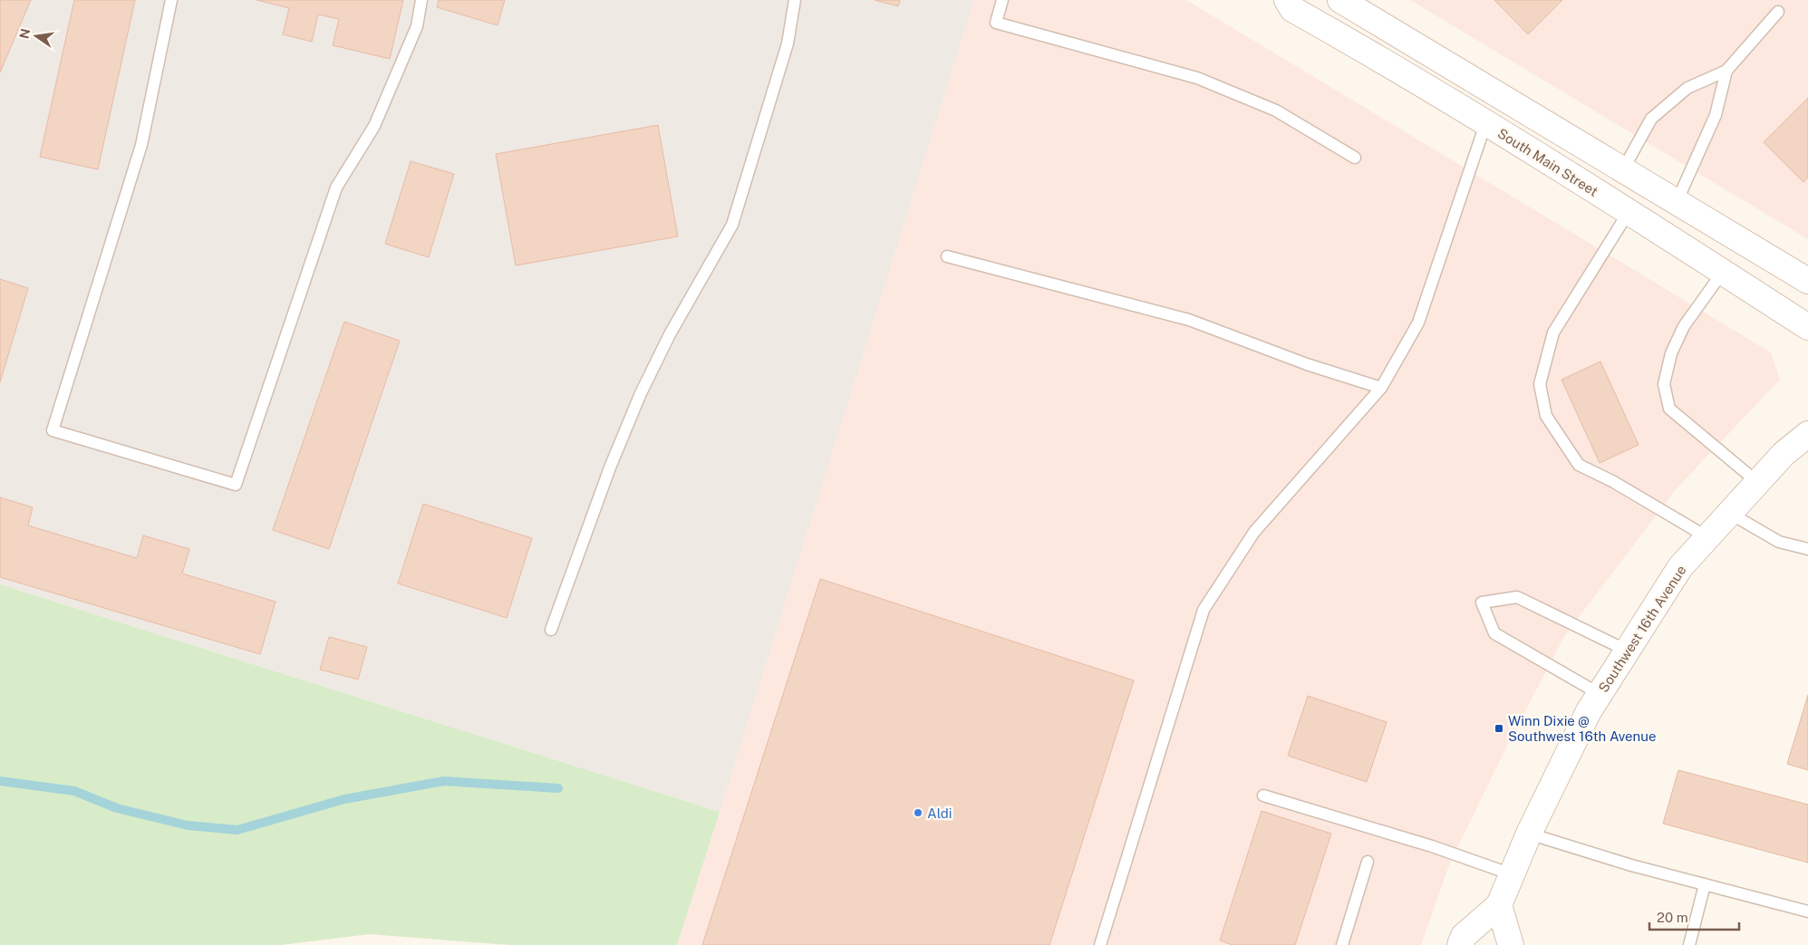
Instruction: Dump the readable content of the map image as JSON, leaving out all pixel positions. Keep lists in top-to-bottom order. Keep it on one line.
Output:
{"streets":{"main road":["South Main Street","Southwest 16th Avenue"]},"places":{"transit":["Winn Dixie @ Southwest 16th Avenue"],"other":["Aldi"]},"scale_bar":"20 m","north":"left"}
